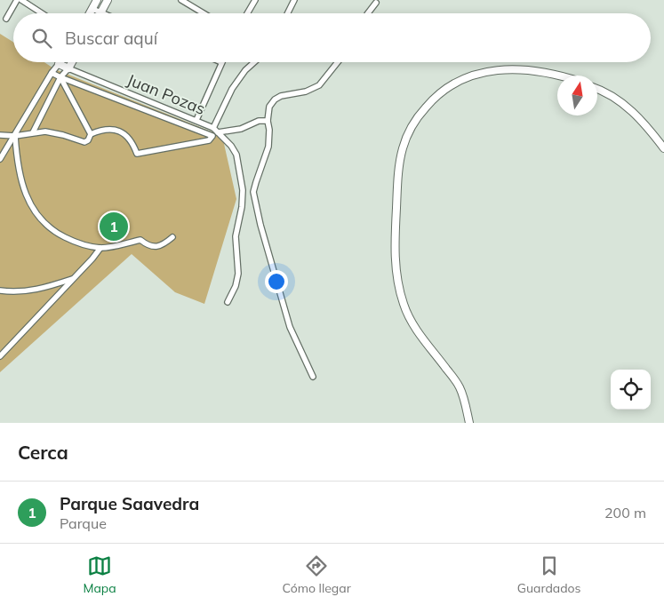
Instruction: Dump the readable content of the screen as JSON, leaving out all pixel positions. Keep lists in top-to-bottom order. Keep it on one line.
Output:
{"streets":{"street":["Juan Pozas"]},"north":"top","page":{"search":"Buscar aquí","pins":"1","heading":"Cerca","list":[{"mark":"1","name":"Parque Saavedra","note":"Parque","value":"200 m"}],"nav":["Mapa","Cómo llegar","Guardados"]}}
